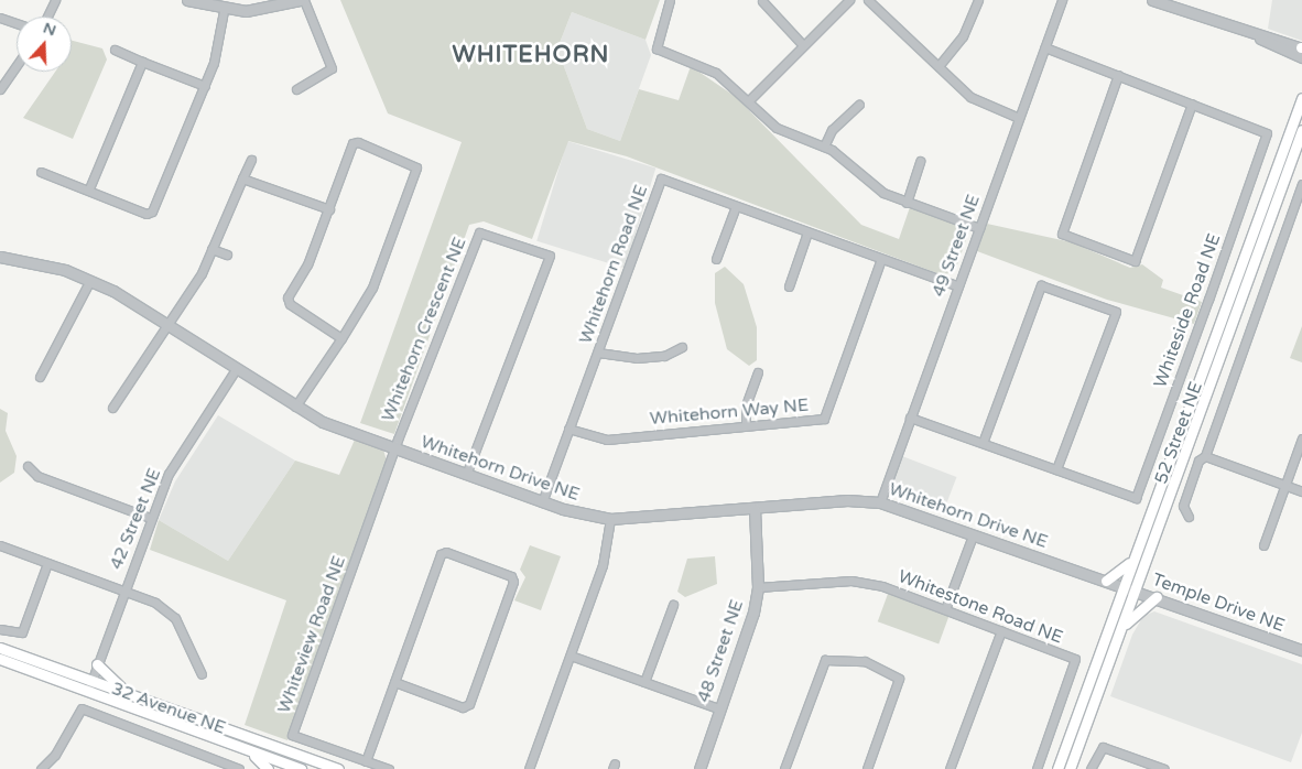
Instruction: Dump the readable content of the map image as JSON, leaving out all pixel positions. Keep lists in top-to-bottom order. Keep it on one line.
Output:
{"streets":{"main road":["52 Street NE","32 Avenue NE"],"street":["49 Street NE","Whitehorn Road NE","Whiteside Road NE","Whitehorn Crescent NE","Whitehorn Way NE","Whitehorn Drive NE","42 Street NE","Temple Drive NE","Whitestone Road NE","Whiteview Road NE","48 Street NE"]},"crossings":[["49 Street NE","Whitehorn Road NE"],["49 Street NE","Whiteside Road NE"],["49 Street NE","Whitehorn Drive NE"],["Whitehorn Road NE","Whitehorn Way NE"],["Whitehorn Road NE","Whitehorn Drive NE"],["Whitehorn Crescent NE","Whitehorn Drive NE"],["Whitehorn Crescent NE","Whiteview Road NE"],["52 Street NE","Whitehorn Drive NE"],["52 Street NE","Temple Drive NE"],["Whitehorn Drive NE","42 Street NE"],["Whitehorn Drive NE","Temple Drive NE"],["Whitehorn Drive NE","Whiteview Road NE"],["Whitehorn Drive NE","48 Street NE"],["42 Street NE","32 Avenue NE"],["Whitestone Road NE","48 Street NE"]],"districts":["WHITEHORN"],"north":"top"}
